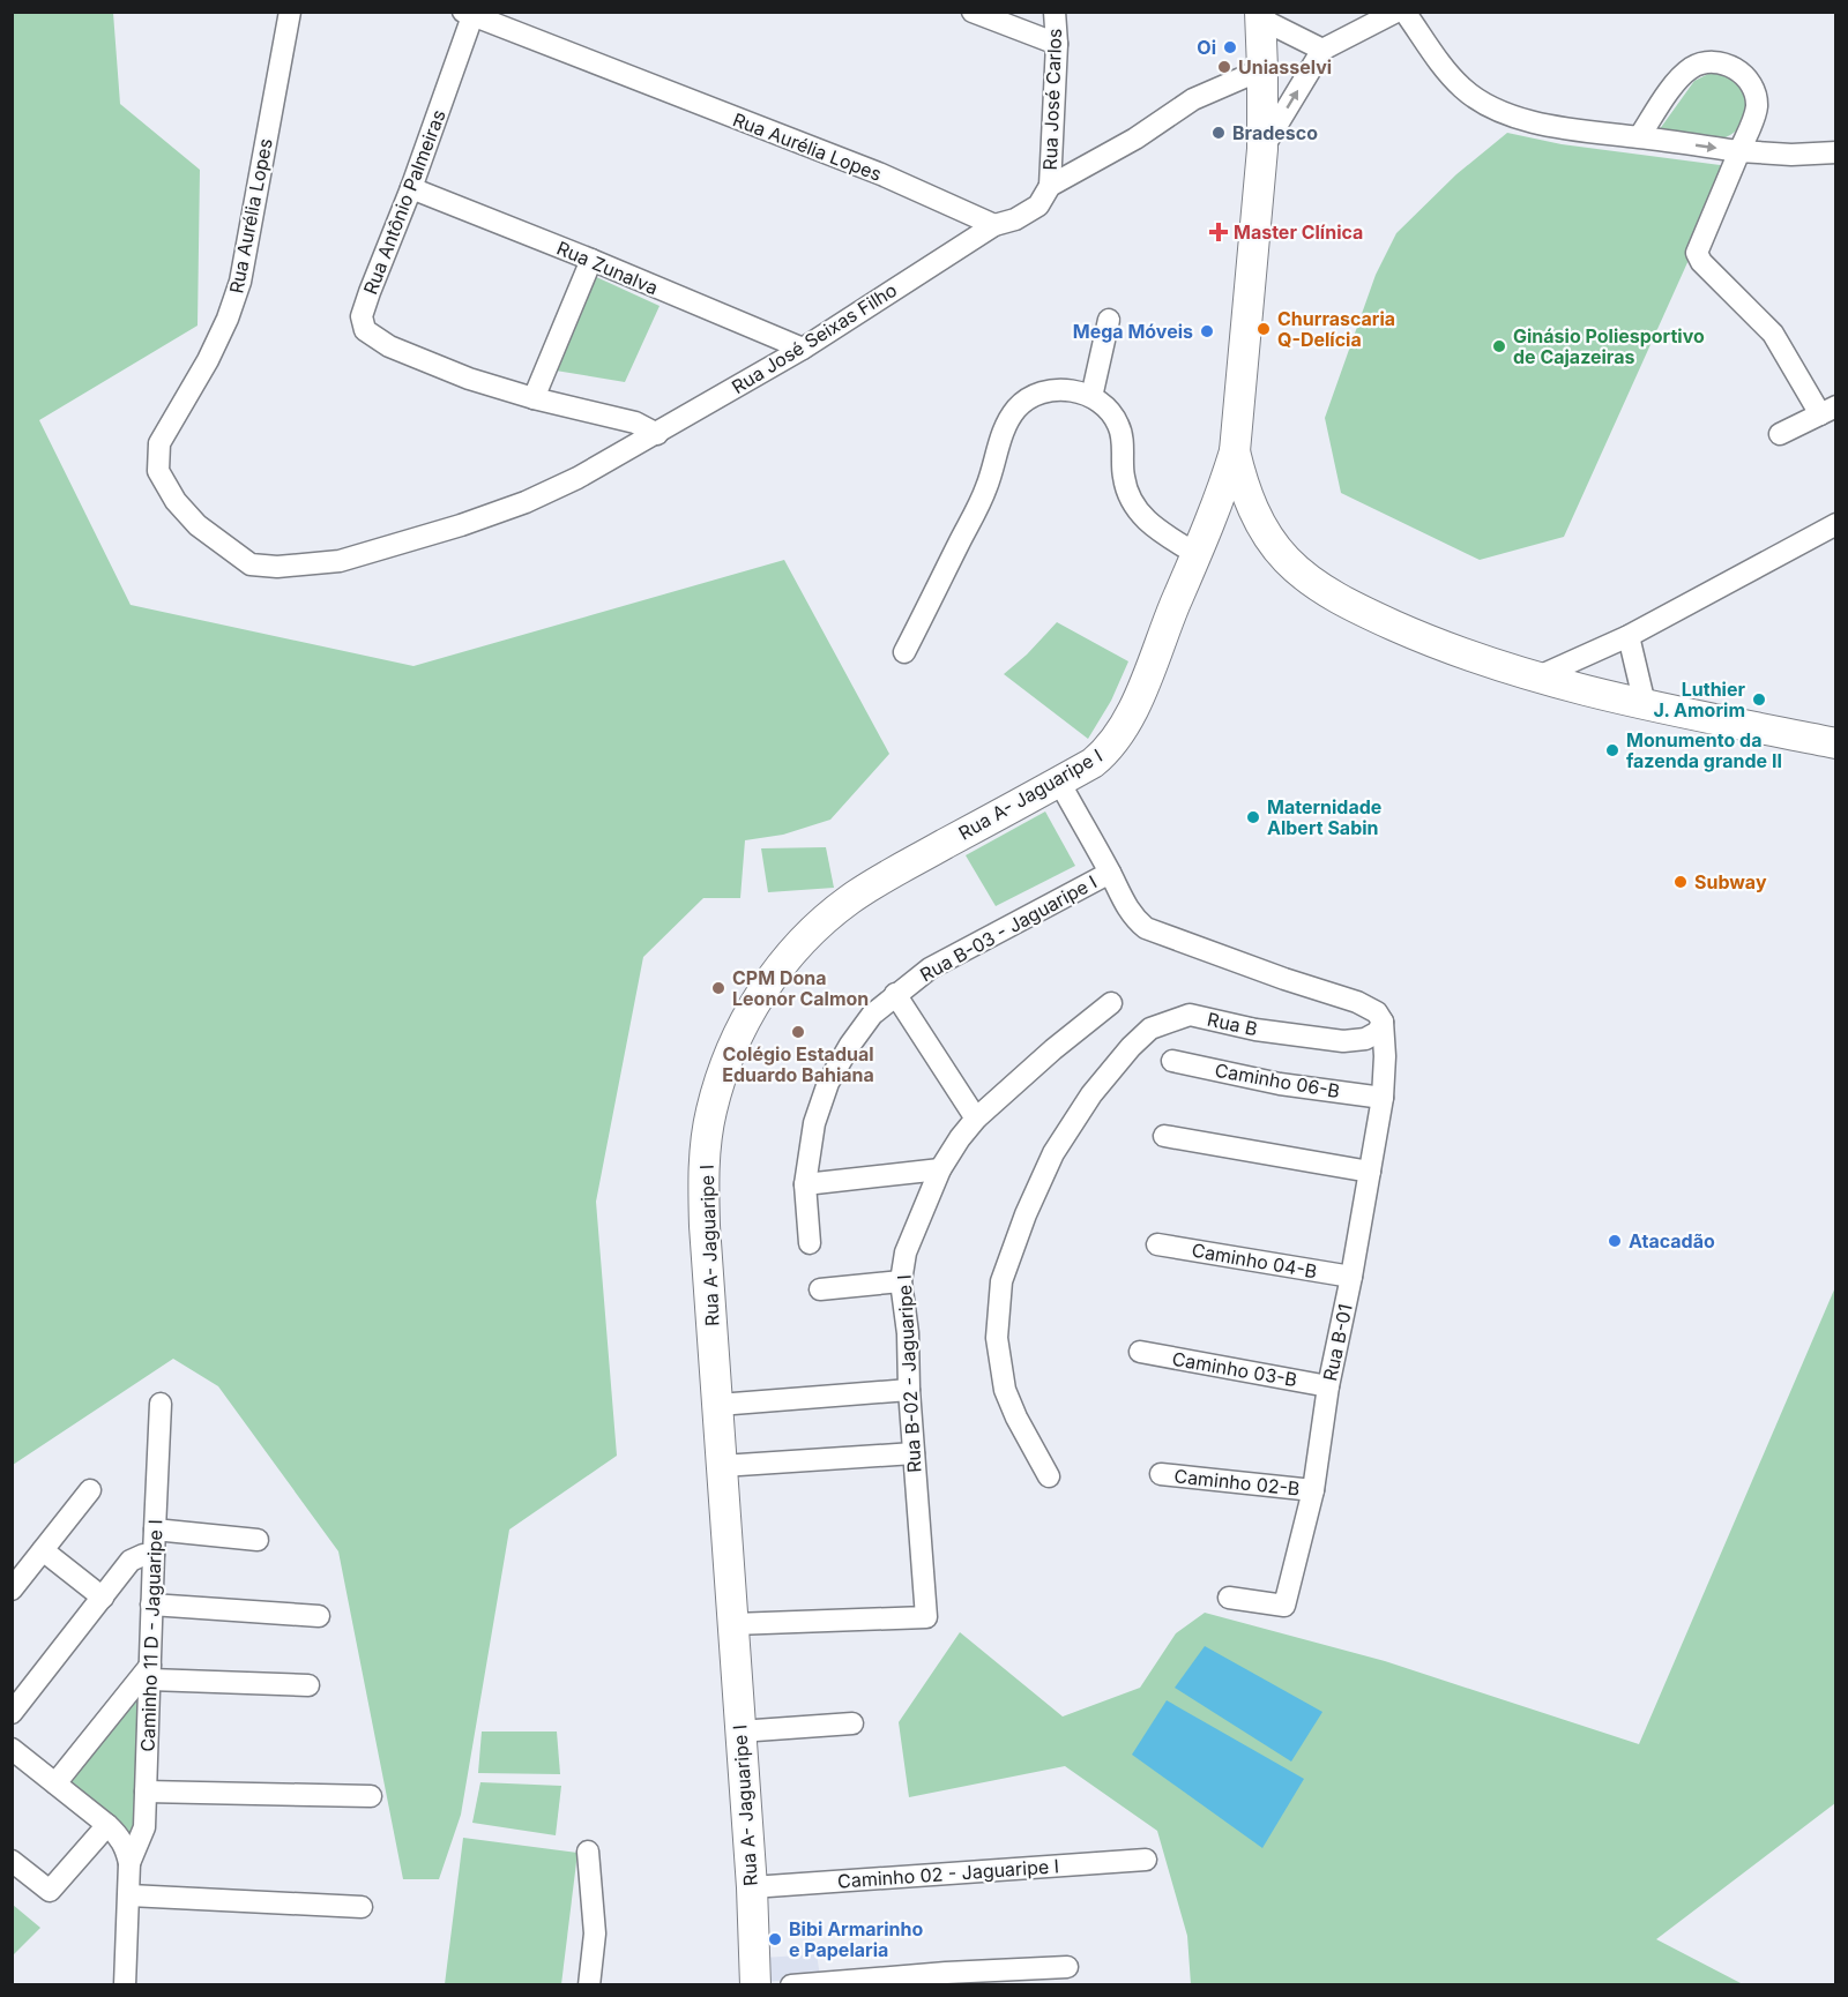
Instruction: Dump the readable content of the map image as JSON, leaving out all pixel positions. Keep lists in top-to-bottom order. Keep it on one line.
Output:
{"streets":{"main road":["Rua A- Jaguaripe I"],"street":["Rua José Carlos","Rua Aurélia Lopes","Rua Antônio Palmeiras","Rua Zunalva","Rua José Seixas Filho","Rua B-03 - Jaguaripe I","Rua B","Caminho 06-B","Caminho 04-B","Rua B-01","Caminho 03-B","Rua B-02 - Jaguaripe I","Caminho 02-B","Caminho 11 D - Jaguaripe I","Caminho 02 - Jaguaripe I"]},"crossings":[["Rua José Carlos","Rua José Seixas Filho"],["Rua Aurélia Lopes","Rua Antônio Palmeiras"],["Rua Aurélia Lopes","Rua José Seixas Filho"],["Rua Antônio Palmeiras","Rua Zunalva"],["Rua Antônio Palmeiras","Rua José Seixas Filho"],["Rua Zunalva","Rua José Seixas Filho"],["Rua A- Jaguaripe I","Rua B-02 - Jaguaripe I"],["Rua A- Jaguaripe I","Caminho 02 - Jaguaripe I"],["Rua B","Rua B-01"],["Caminho 06-B","Rua B-01"],["Caminho 04-B","Rua B-01"],["Rua B-01","Caminho 03-B"],["Rua B-01","Caminho 02-B"]],"places":{"other":["Oi","Uniasselvi","Bradesco","Churrascaria Q-Delícia","Mega Móveis","Ginásio Poliesportivo de Cajazeiras","Luthier J. Amorim","Monumento da fazenda grande II","Maternidade Albert Sabin","Subway","CPM Dona Leonor Calmon","Colégio Estadual Eduardo Bahiana","Atacadão","Bibi Armarinho e Papelaria"],"health":["Master Clínica"]}}
